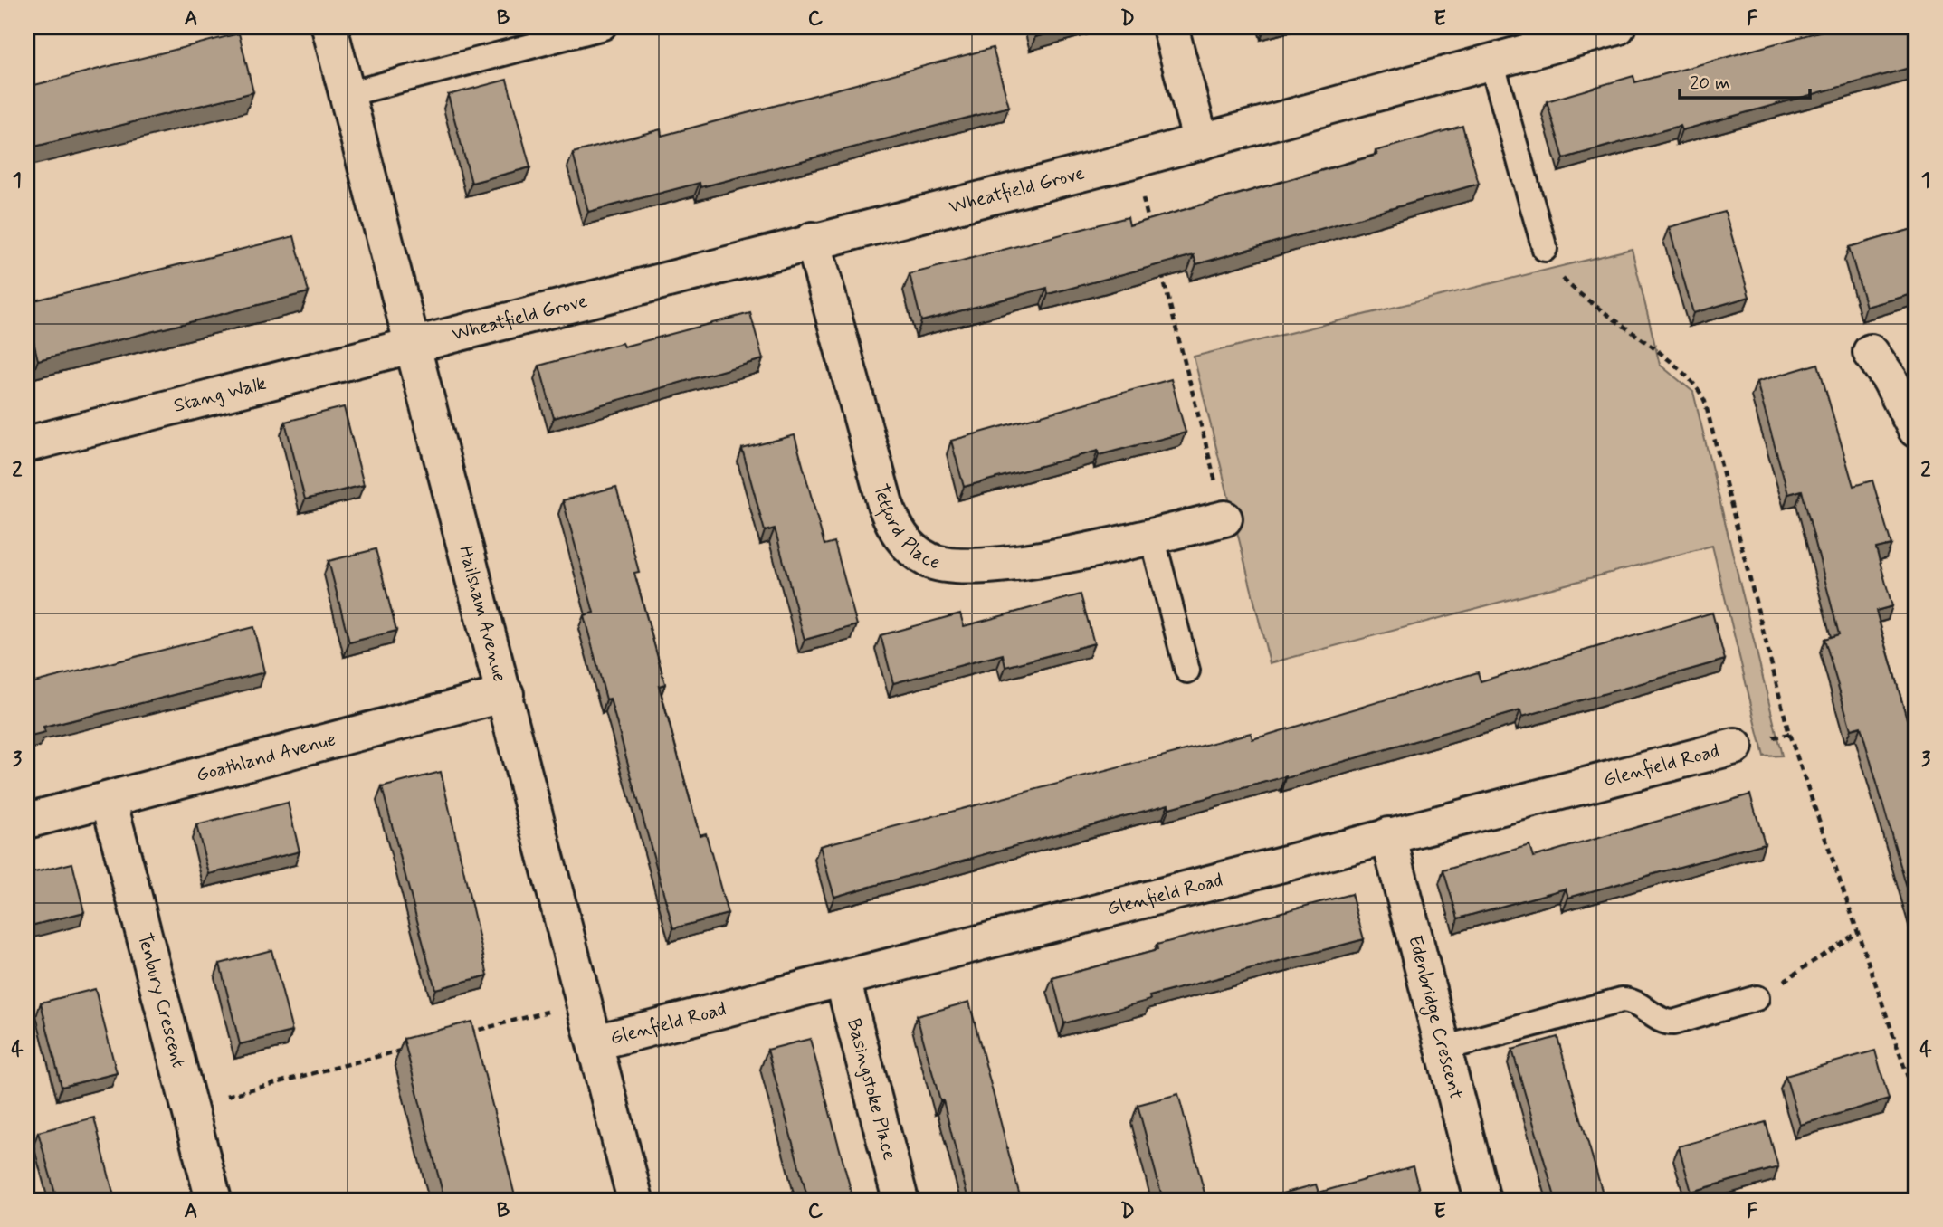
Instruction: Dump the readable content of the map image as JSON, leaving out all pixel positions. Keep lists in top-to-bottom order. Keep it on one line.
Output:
{"streets":{"street":["Wheatfield Grove","Stang Walk","Tetford Place","Hailsham Avenue","Goathland Avenue","Glenfield Road","Tenbury Crescent","Edenbridge Crescent","Basingstoke Place"]},"crossings":[["Wheatfield Grove","Stang Walk"],["Wheatfield Grove","Tetford Place"],["Wheatfield Grove","Hailsham Avenue"],["Stang Walk","Hailsham Avenue"],["Hailsham Avenue","Goathland Avenue"],["Hailsham Avenue","Glenfield Road"],["Goathland Avenue","Tenbury Crescent"],["Glenfield Road","Edenbridge Crescent"],["Glenfield Road","Basingstoke Place"]],"scale_bar":"20 m","grid":{"columns":["A","B","C","D","E","F"],"rows":["1","2","3","4"]}}
